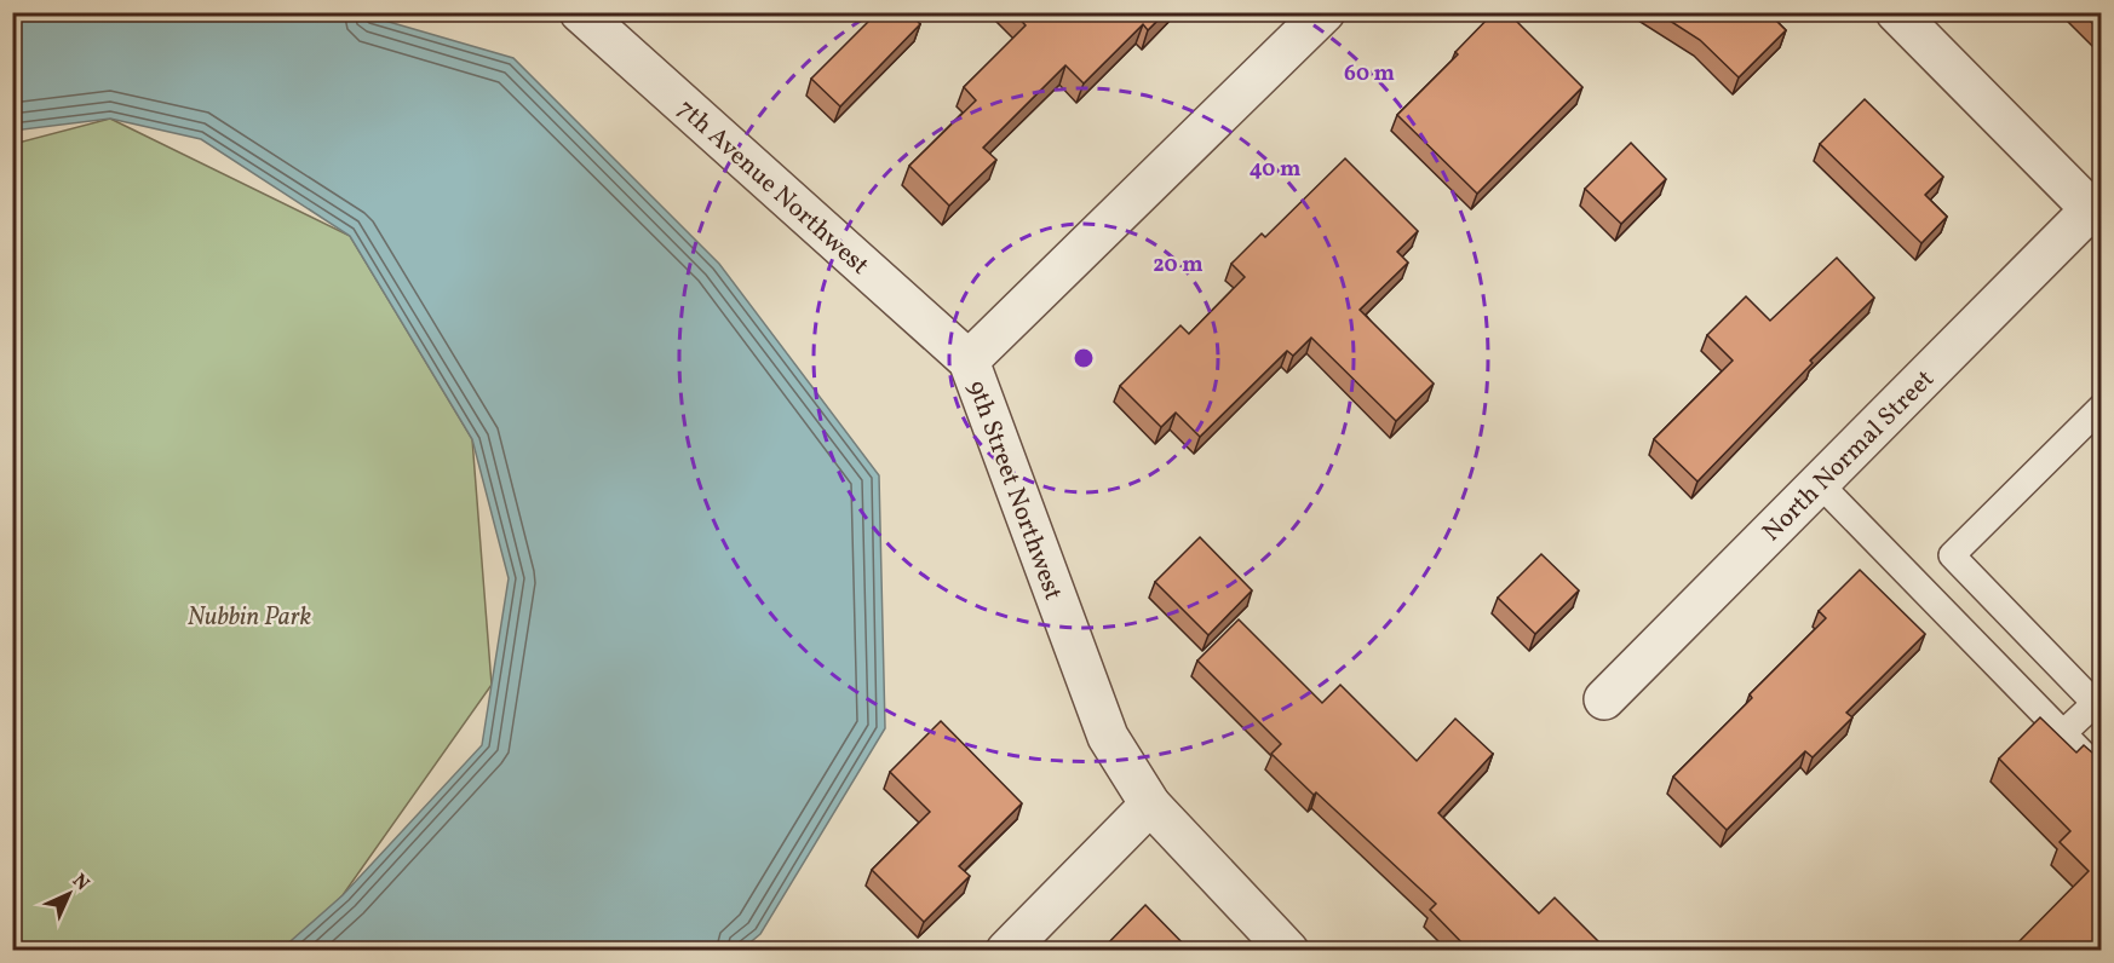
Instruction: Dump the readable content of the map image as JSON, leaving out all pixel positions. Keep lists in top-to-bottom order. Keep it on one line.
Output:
{"streets":{"street":["7th Avenue Northwest","North Normal Street","9th Street Northwest"]},"crossings":[["7th Avenue Northwest","9th Street Northwest"]],"parks":["Nubbin Park"],"north":"top right","rings":["60 m","40 m","20 m"]}
